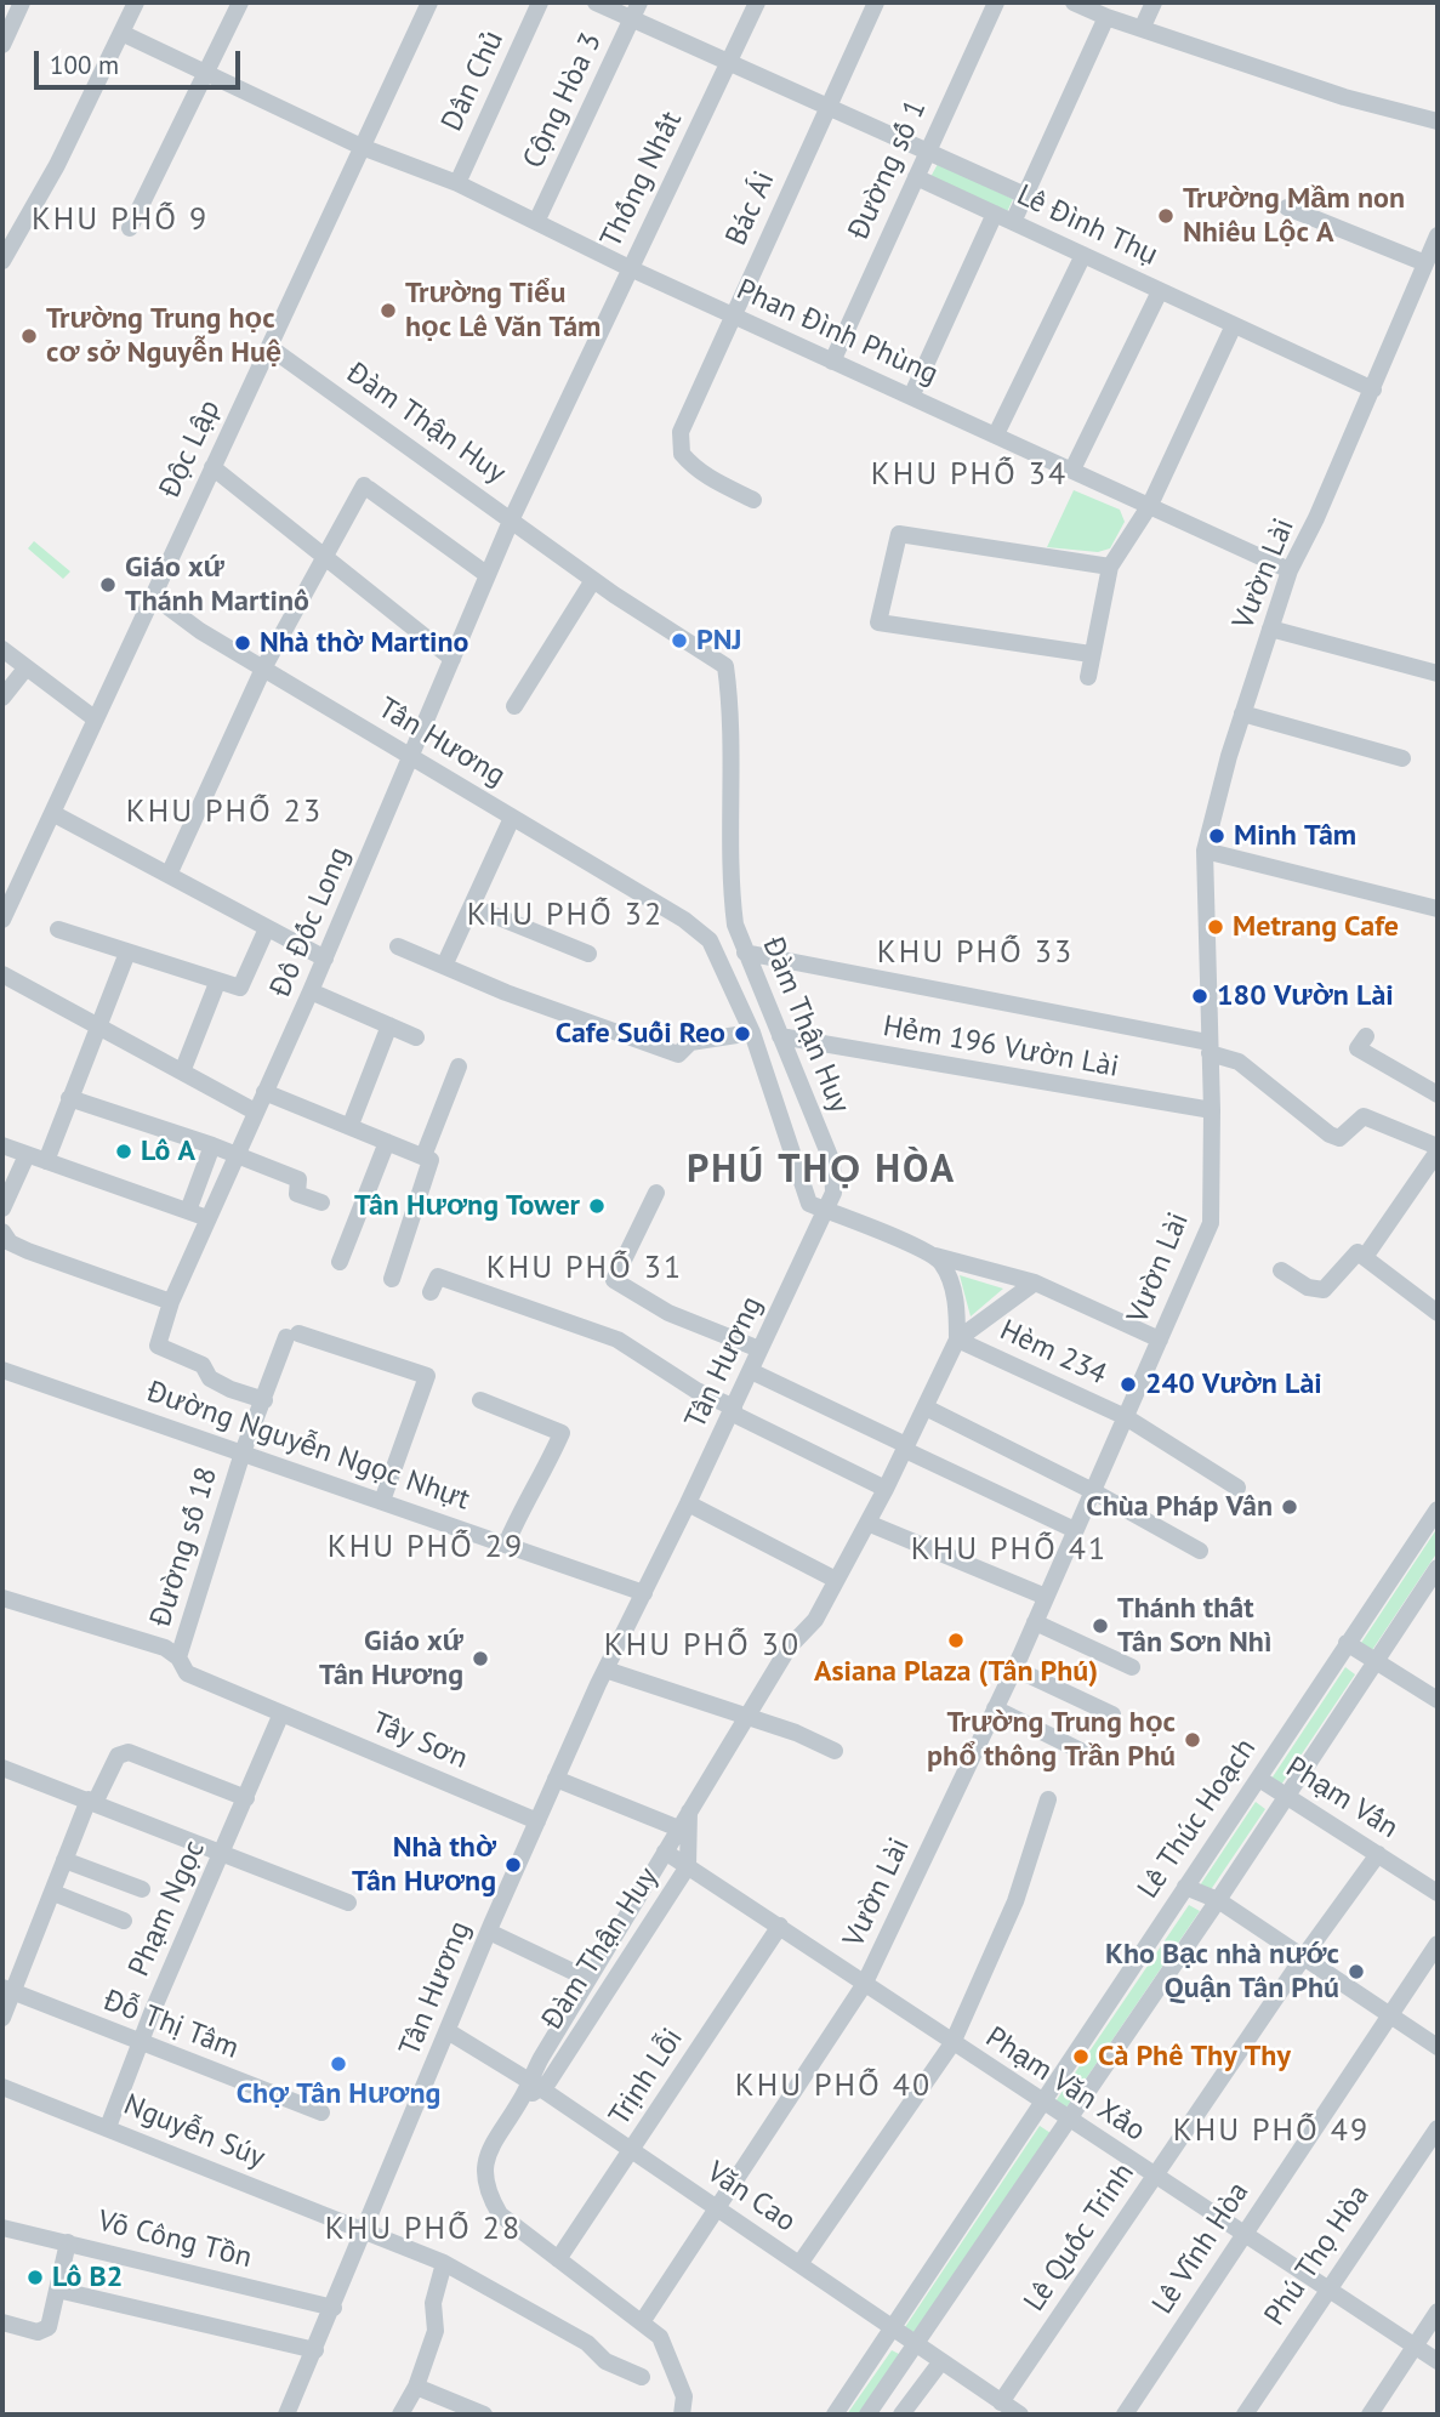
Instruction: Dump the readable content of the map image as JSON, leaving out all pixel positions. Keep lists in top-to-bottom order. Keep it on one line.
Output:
{"streets":{"street":["Dân Chủ","Cộng Hòa 3","Đường số 1","Thống Nhất","Bác Ái","Lê Đình Thụ","Phan Đình Phùng","Đàm Thận Huy","Độc Lập","Vườn Lài","Tân Hương","Đô Đốc Long","Hẻm 196 Vườn Lài","Hèm 234","Đường Nguyễn Ngọc Nhựt","Đường số 18","Tây Sơn","Phạm Vấn","Lê Thúc Hoạch","Phạm Ngọc","Đỗ Thị Tâm","Trịnh Lỗi","Phạm Văn Xảo","Nguyễn Súy","Văn Cao","Lê Quốc Trinh","Võ Công Tồn","Lê Vĩnh Hòa","Phú Thọ Hòa"]},"crossings":[["Dân Chủ","Phan Đình Phùng"],["Cộng Hòa 3","Phan Đình Phùng"],["Đường số 1","Lê Đình Thụ"],["Đường số 1","Phan Đình Phùng"],["Thống Nhất","Phan Đình Phùng"],["Thống Nhất","Đàm Thận Huy"],["Thống Nhất","Đô Đốc Long"],["Bác Ái","Phan Đình Phùng"],["Lê Đình Thụ","Vườn Lài"],["Phan Đình Phùng","Độc Lập"],["Phan Đình Phùng","Vườn Lài"],["Đàm Thận Huy","Độc Lập"],["Đàm Thận Huy","Vườn Lài"],["Đàm Thận Huy","Tân Hương"],["Đàm Thận Huy","Đô Đốc Long"],["Đàm Thận Huy","Hẻm 196 Vườn Lài"],["Đàm Thận Huy","Hèm 234"],["Đàm Thận Huy","Trịnh Lỗi"],["Đàm Thận Huy","Phạm Văn Xảo"],["Đàm Thận Huy","Văn Cao"],["Độc Lập","Tân Hương"],["Vườn Lài","Hẻm 196 Vườn Lài"],["Vườn Lài","Hèm 234"],["Vườn Lài","Phạm Văn Xảo"],["Vườn Lài","Văn Cao"],["Tân Hương","Đô Đốc Long"],["Tân Hương","Đường Nguyễn Ngọc Nhựt"],["Tân Hương","Tây Sơn"],["Tân Hương","Nguyễn Súy"],["Tân Hương","Văn Cao"],["Tân Hương","Võ Công Tồn"],["Đô Đốc Long","Đường số 18"],["Đường Nguyễn Ngọc Nhựt","Đường số 18"],["Đường số 18","Tây Sơn"],["Tây Sơn","Phạm Ngọc"],["Phạm Vấn","Lê Thúc Hoạch"],["Phạm Vấn","Lê Quốc Trinh"],["Lê Thúc Hoạch","Phạm Văn Xảo"],["Lê Thúc Hoạch","Văn Cao"],["Phạm Ngọc","Đỗ Thị Tâm"],["Phạm Ngọc","Nguyễn Súy"],["Trịnh Lỗi","Phạm Văn Xảo"],["Trịnh Lỗi","Văn Cao"],["Phạm Văn Xảo","Lê Quốc Trinh"],["Phạm Văn Xảo","Lê Vĩnh Hòa"],["Phạm Văn Xảo","Phú Thọ Hòa"],["Văn Cao","Lê Quốc Trinh"]],"districts":["KHU PHỐ 9","KHU PHỐ 34","KHU PHỐ 23","KHU PHỐ 32","KHU PHỐ 33","PHÚ THỌ HÒA","KHU PHỐ 31","KHU PHỐ 29","KHU PHỐ 41","KHU PHỐ 30","KHU PHỐ 40","KHU PHỐ 49","KHU PHỐ 28"],"places":["Trường Mầm non Nhiêu Lộc A","Trường Tiểu học Lê Văn Tám","Trường Trung học cơ sở Nguyễn Huệ","Giáo xứ Thánh Martinô","PNJ","Nhà thờ Martino","Minh Tâm","Metrang Cafe","180 Vườn Lài","Cafe Suối Reo","Lô A","Tân Hương Tower","240 Vườn Lài","Chùa Pháp Vân","Thánh thất Tân Sơn Nhì","Asiana Plaza (Tân Phú)","Giáo xứ Tân Hương","Trường Trung học phổ thông Trần Phú","Nhà thờ Tân Hương","Kho Bạc nhà nước Quận Tân Phú","Cà Phê Thy Thy","Chợ Tân Hương","Lô B2"],"scale_bar":"100 m"}
